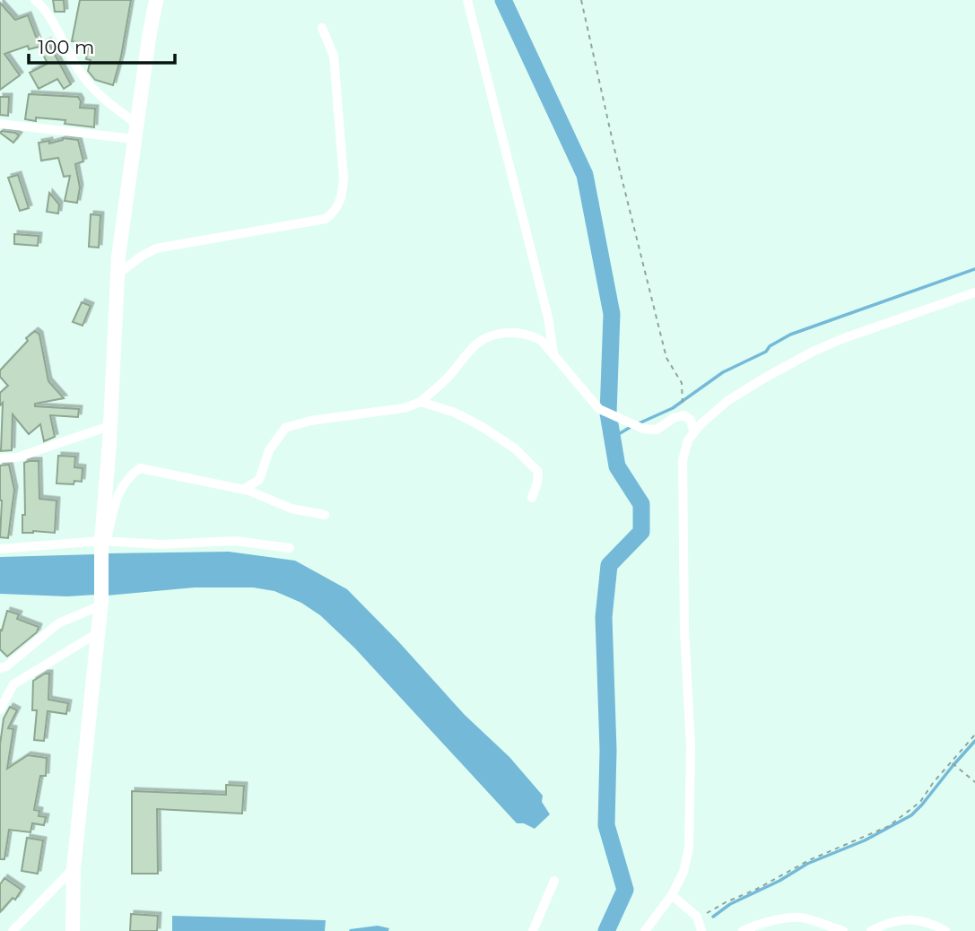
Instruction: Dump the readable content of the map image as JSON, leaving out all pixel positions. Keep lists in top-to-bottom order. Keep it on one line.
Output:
{"scale_bar":"100 m"}
